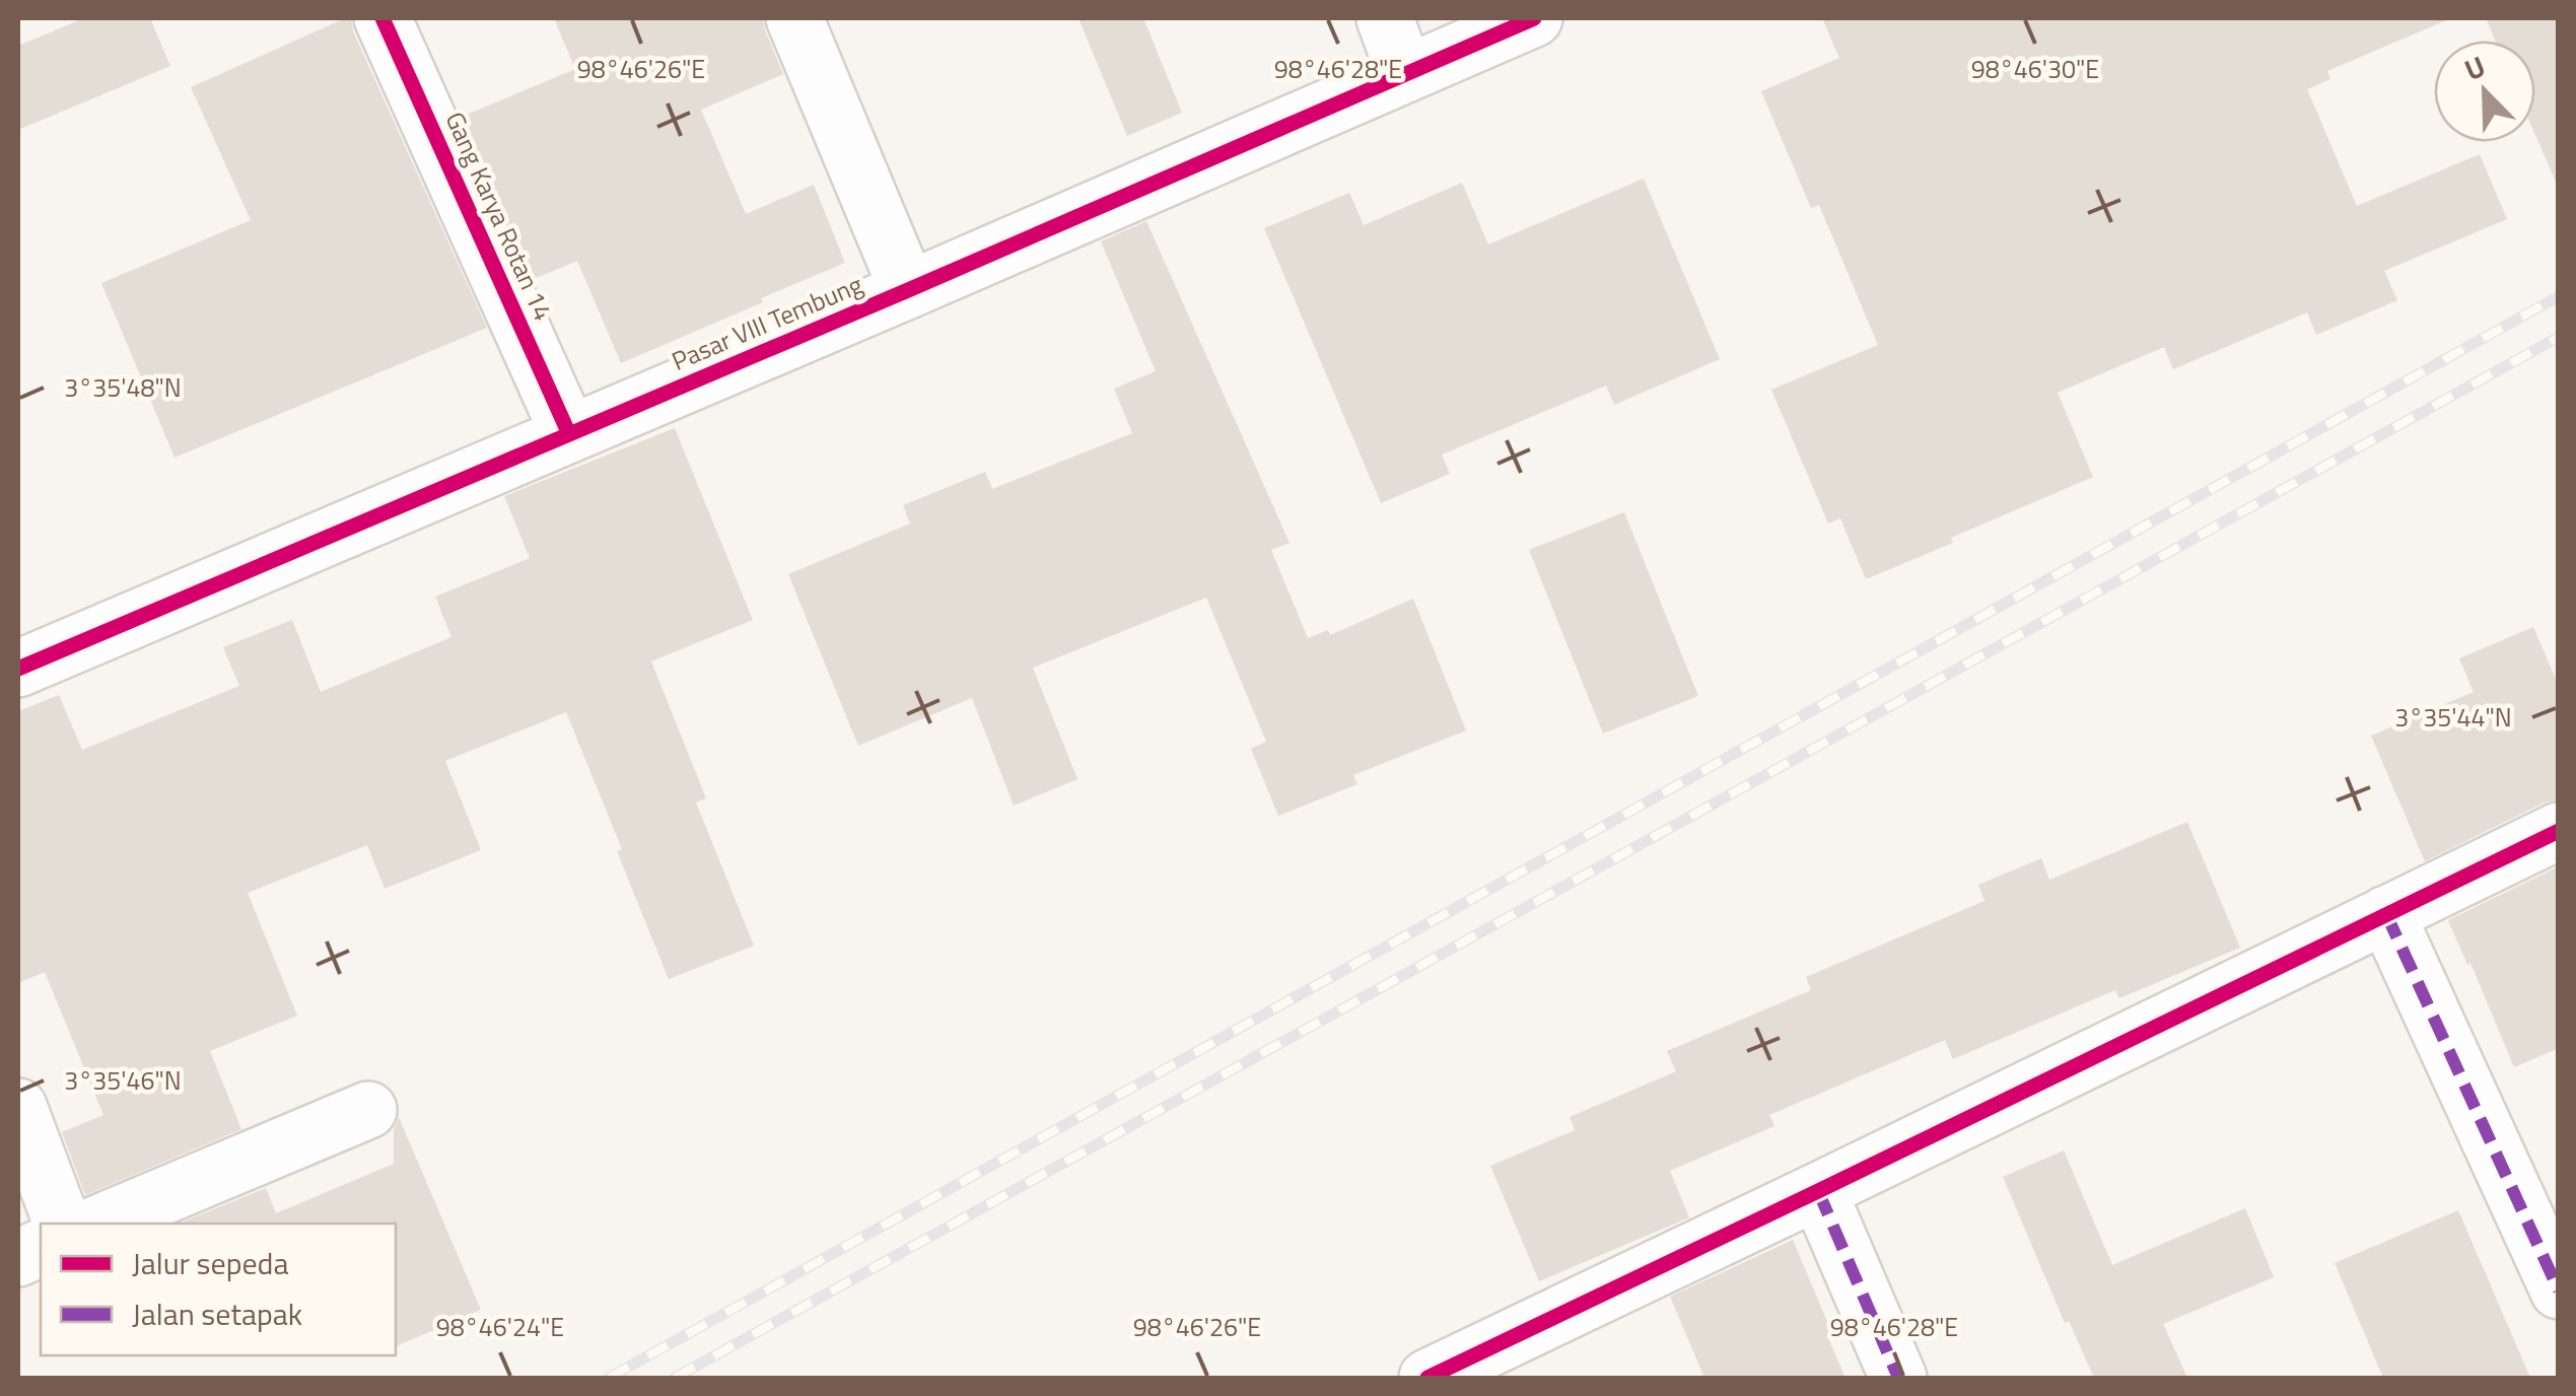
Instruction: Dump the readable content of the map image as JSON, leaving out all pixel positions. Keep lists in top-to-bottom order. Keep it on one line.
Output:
{"streets":{"street":["Gang Karya Rotan 14","Pasar VIII Tembung"]},"crossings":[["Gang Karya Rotan 14","Pasar VIII Tembung"]],"legend":["Jalur sepeda","Jalan setapak"],"north":"top left","coordinates":["98°46'26\"E","98°46'28\"E","98°46'30\"E","3°35'48\"N","3°35'44\"N","3°35'46\"N","98°46'24\"E"]}
